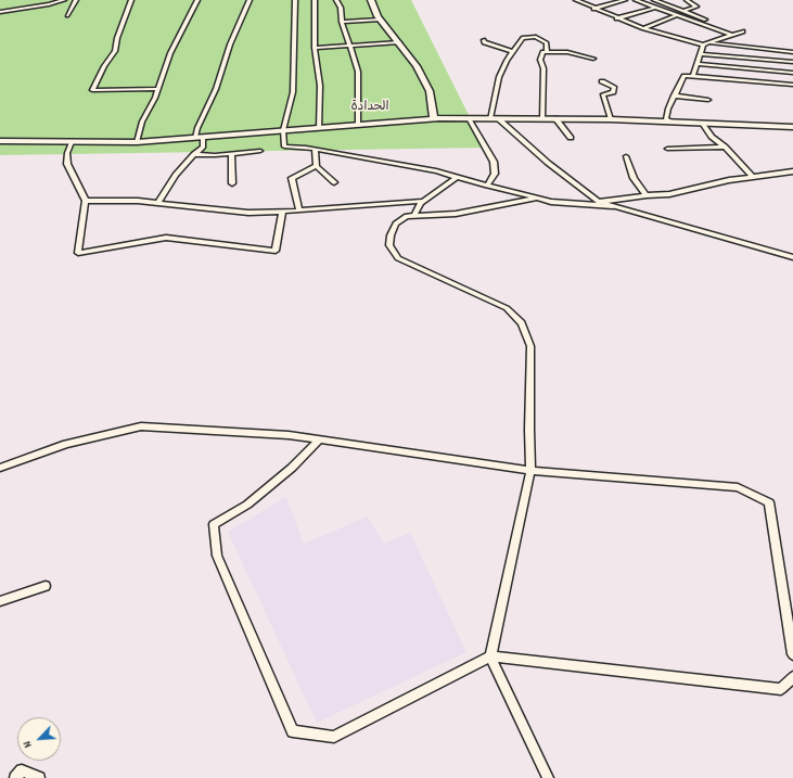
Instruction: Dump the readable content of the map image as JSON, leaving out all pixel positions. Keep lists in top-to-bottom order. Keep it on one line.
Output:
{"districts":["الحدادة"],"north":"bottom left"}
